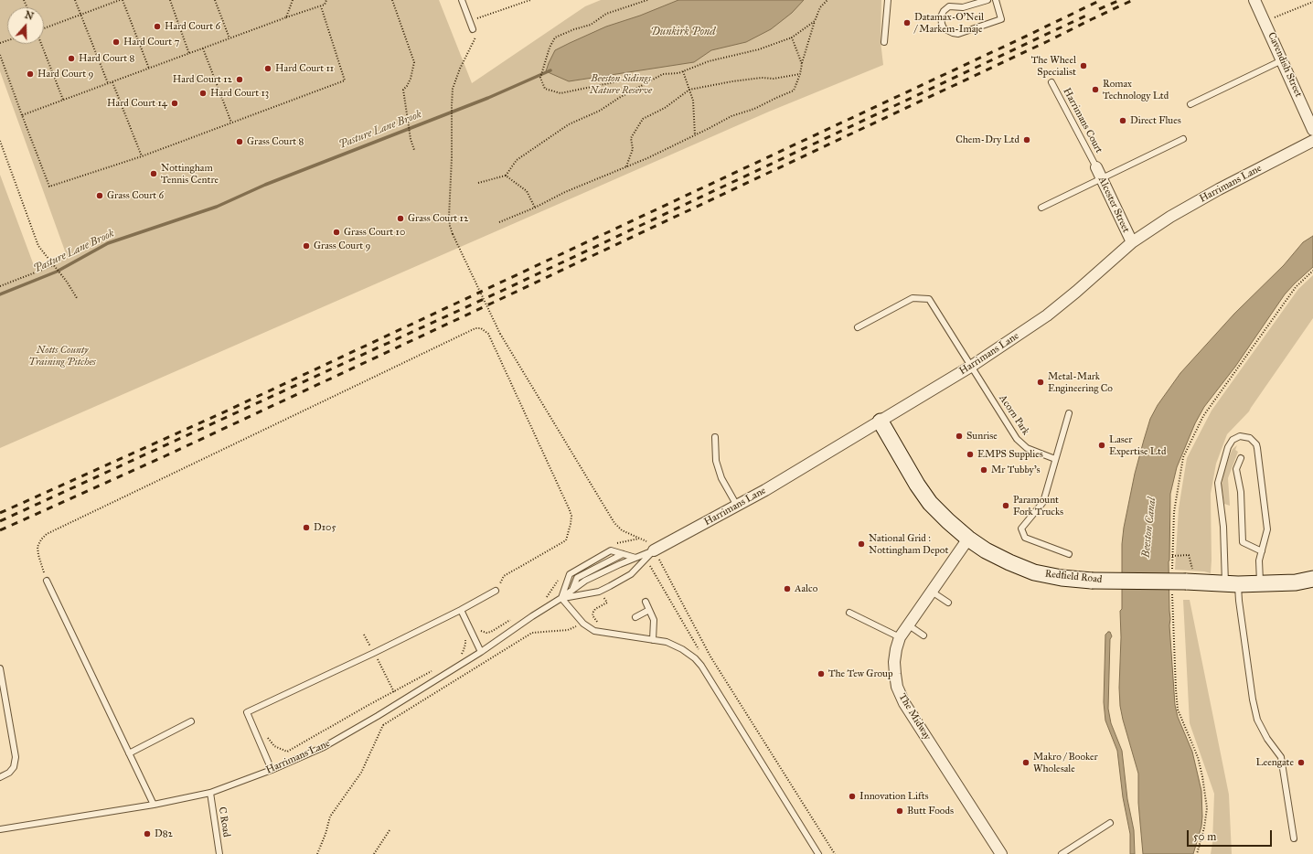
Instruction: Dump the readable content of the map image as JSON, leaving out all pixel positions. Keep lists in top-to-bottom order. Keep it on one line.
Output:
{"streets":{"street":["Cavendish Street","Harrimans Lane","Alcester Street","Redfield Road","The Midway"],"lane":["Harrimans Court","Acorn Park","C Road"]},"crossings":[["Harrimans Court","Alcester Street"],["Harrimans Lane","Alcester Street"],["Harrimans Lane","Acorn Park"],["Harrimans Lane","Redfield Road"],["Harrimans Lane","C Road"],["Redfield Road","The Midway"]],"water":["Dunkirk Pond","Pasture Lane Brook","Beeston Canal"],"parks":["Beeston Sidings Nature Reserve","Notts County Training Pitches"],"places":["Datamax-O’Neil / Markem-Imaje","Hard Court 6","Hard Court 7","Hard Court 8","The Wheel Specialist","Hard Court 11","Hard Court 9","Hard Court 12","Romax Technology Ltd","Hard Court 13","Hard Court 14","Direct Flues","Chem-Dry Ltd","Grass Court 8","Nottingham Tennis Centre","Grass Court 6","Grass Court 12","Grass Court 10","Grass Court 9","Metal-Mark Engineering Co","Sunrise","Laser Expertise Ltd","EMPS Supplies","Mr Tubby's","Paramount Fork Trucks","D105","National Grid : Nottingham Depot","Aalco","The Tew Group","Makro / Booker Wholesale","Leengate","Innovation Lifts","Butt Foods","D82"],"scale_bar":"50 m","north":"top"}
